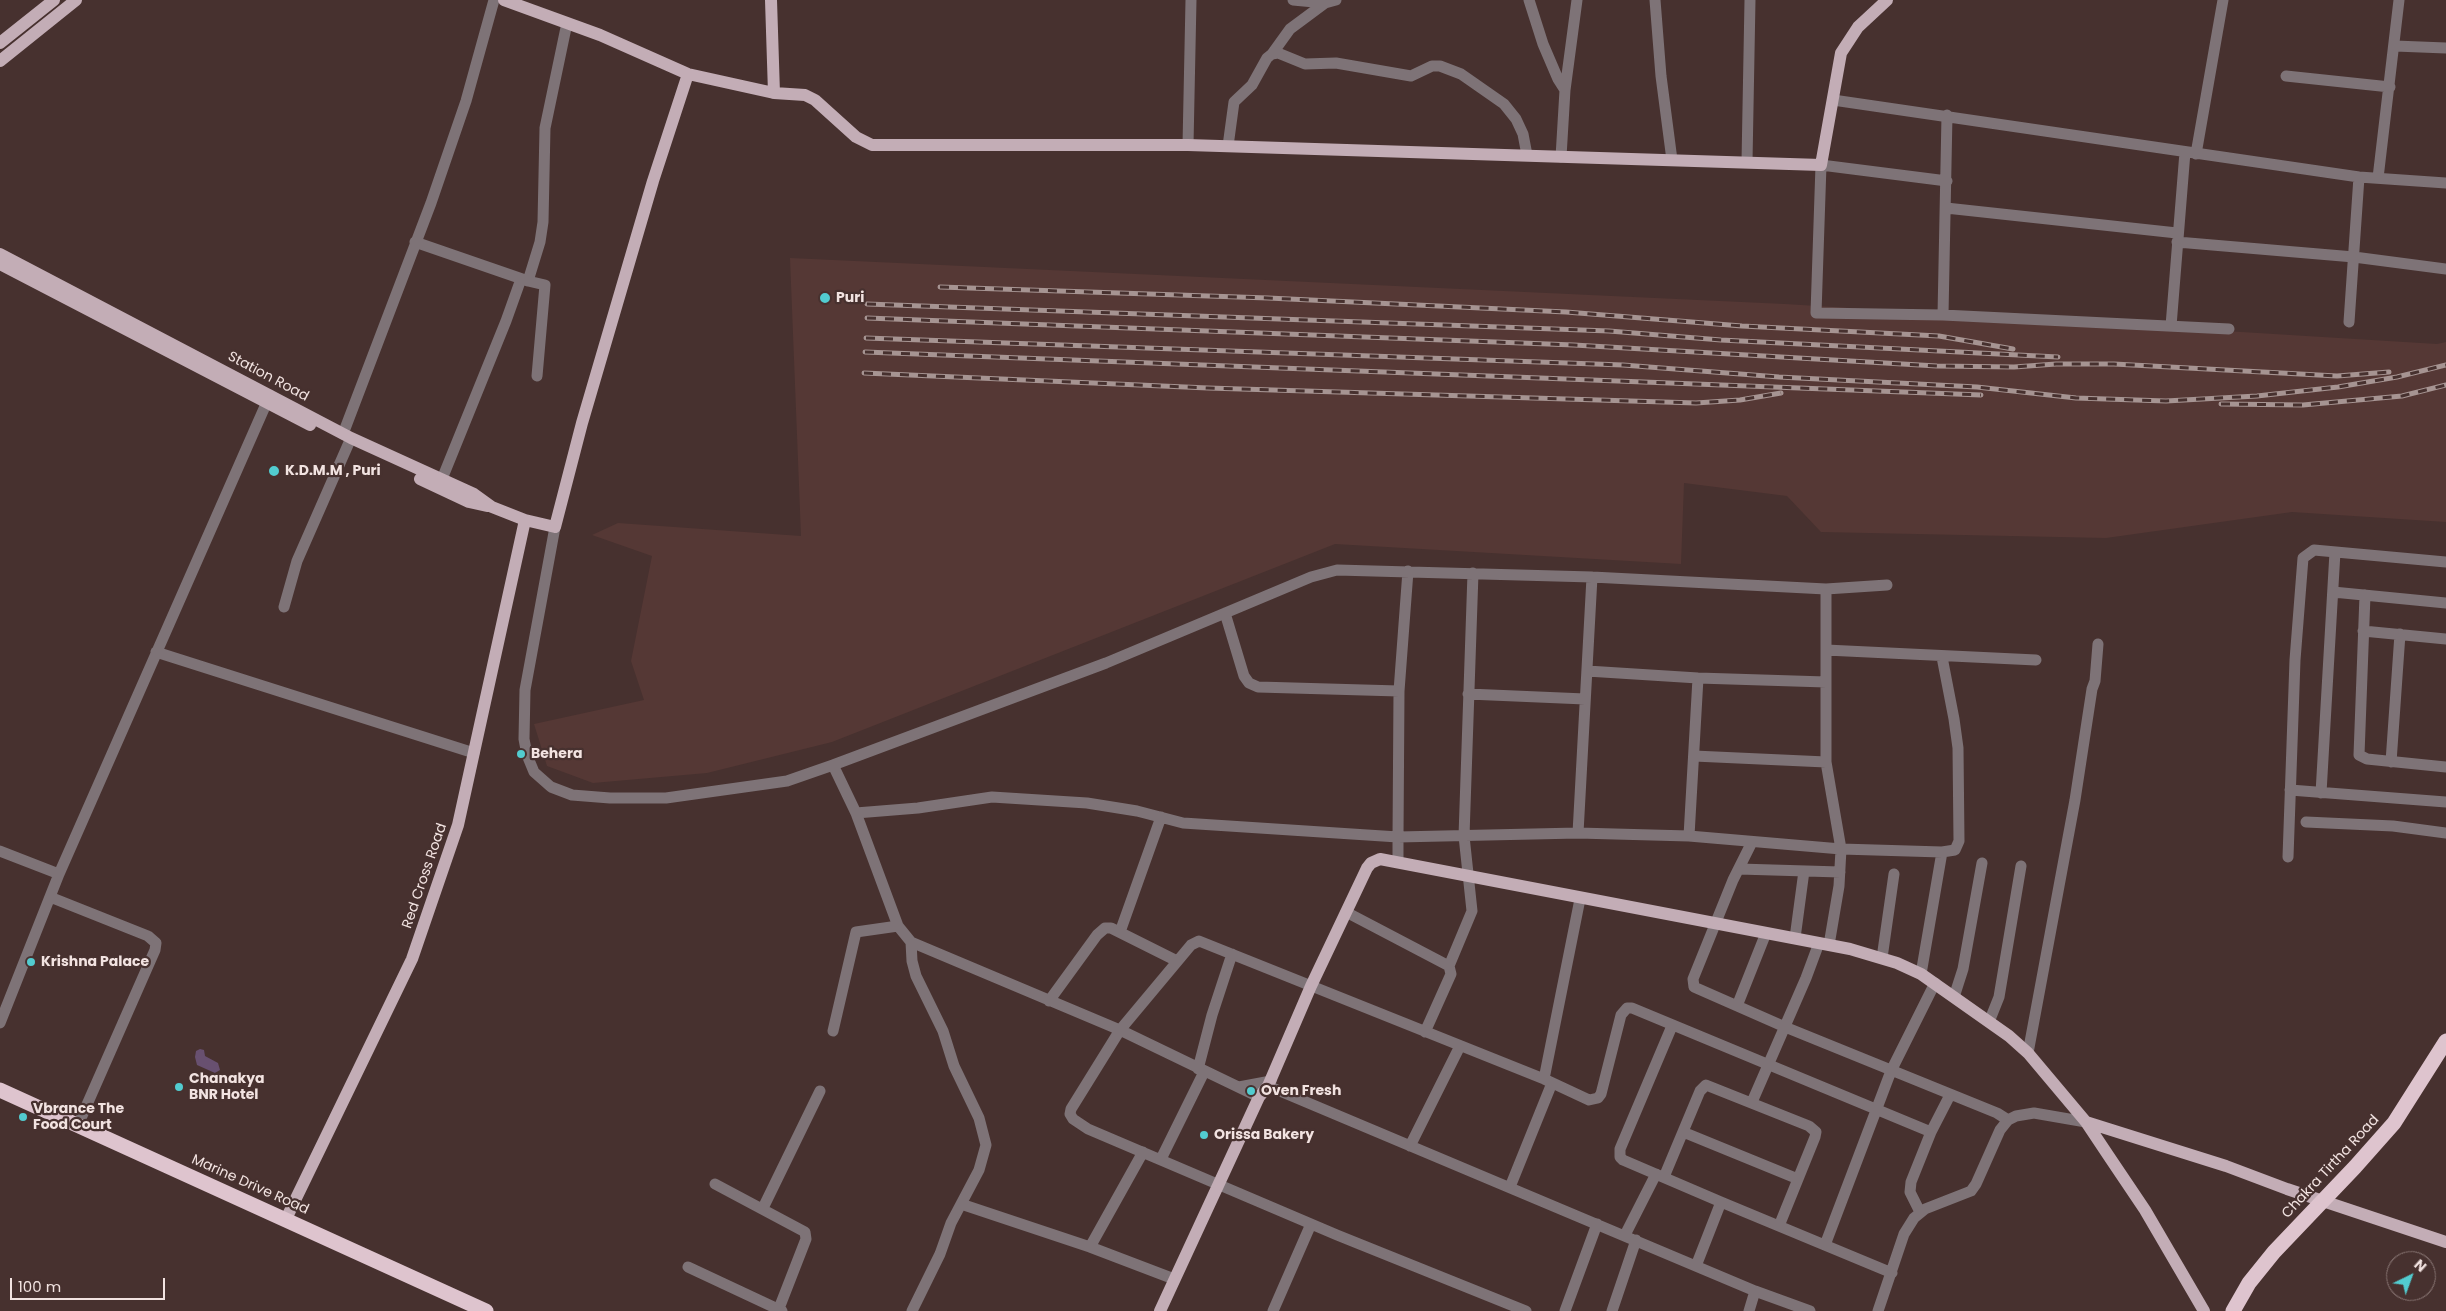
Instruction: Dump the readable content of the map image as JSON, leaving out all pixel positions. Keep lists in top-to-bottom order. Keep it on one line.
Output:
{"streets":{"highway":["Chakra Tirtha Road","Marine Drive Road"],"main road":["Station Road","Red Cross Road"]},"crossings":[["Station Road","Red Cross Road"],["Red Cross Road","Marine Drive Road"]],"places":["Puri","K.D.M.M , Puri","Behera","Krishna Palace","Chanakya BNR Hotel","Oven Fresh","Vbrance The Food Court","Orissa Bakery"],"scale_bar":"100 m","north":"top right"}
